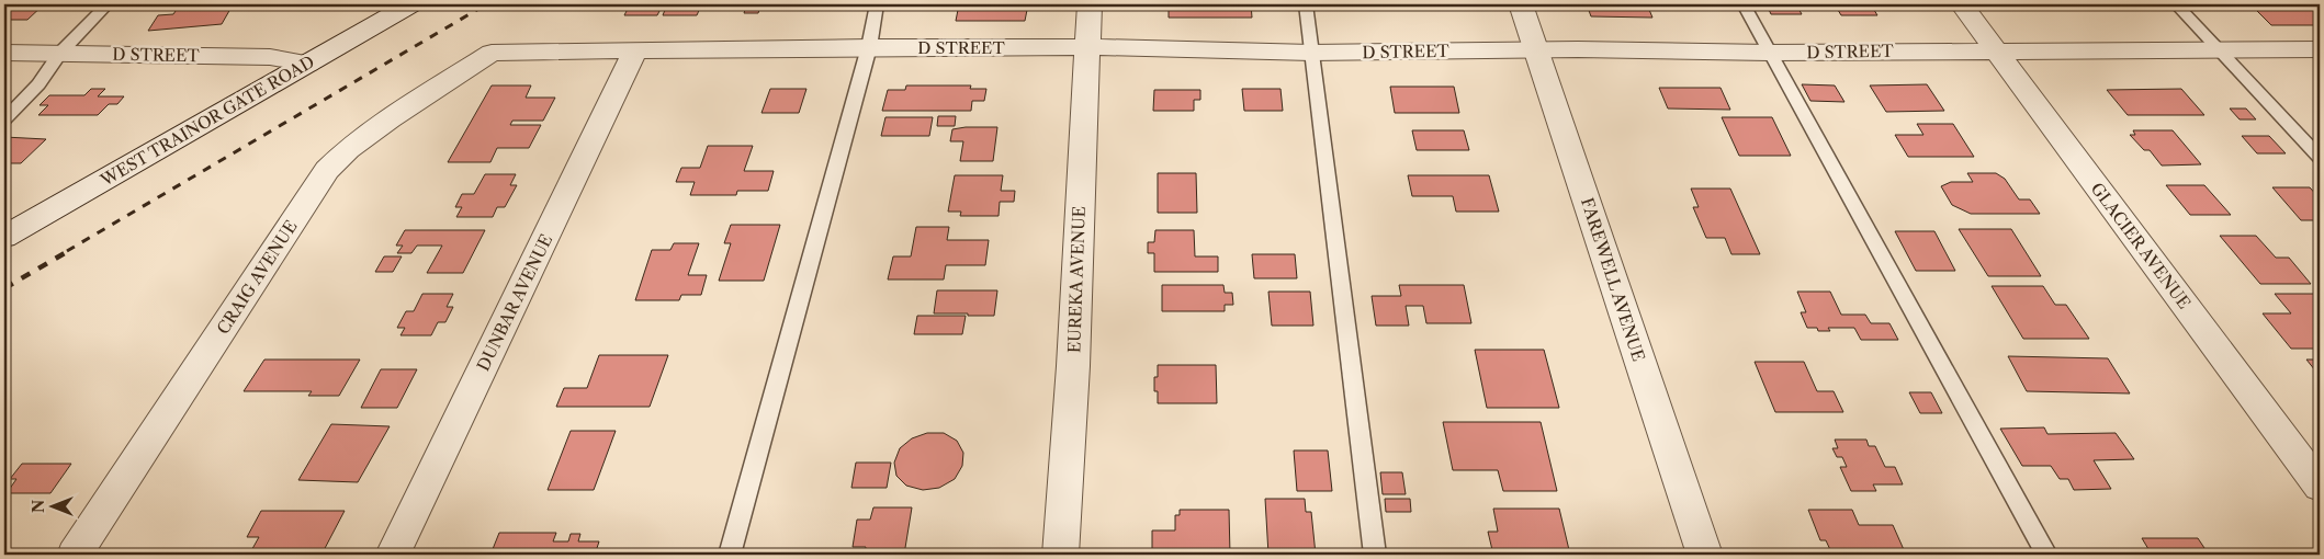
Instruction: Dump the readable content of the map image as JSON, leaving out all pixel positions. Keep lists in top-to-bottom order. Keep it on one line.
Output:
{"streets":{"street":["D STREET","WEST TRAINOR GATE ROAD","GLACIER AVENUE","CRAIG AVENUE","EUREKA AVENUE","FAREWELL AVENUE","DUNBAR AVENUE"]},"crossings":[["D STREET","WEST TRAINOR GATE ROAD"],["D STREET","GLACIER AVENUE"],["D STREET","CRAIG AVENUE"],["D STREET","EUREKA AVENUE"],["D STREET","FAREWELL AVENUE"],["D STREET","DUNBAR AVENUE"]],"north":"left"}
